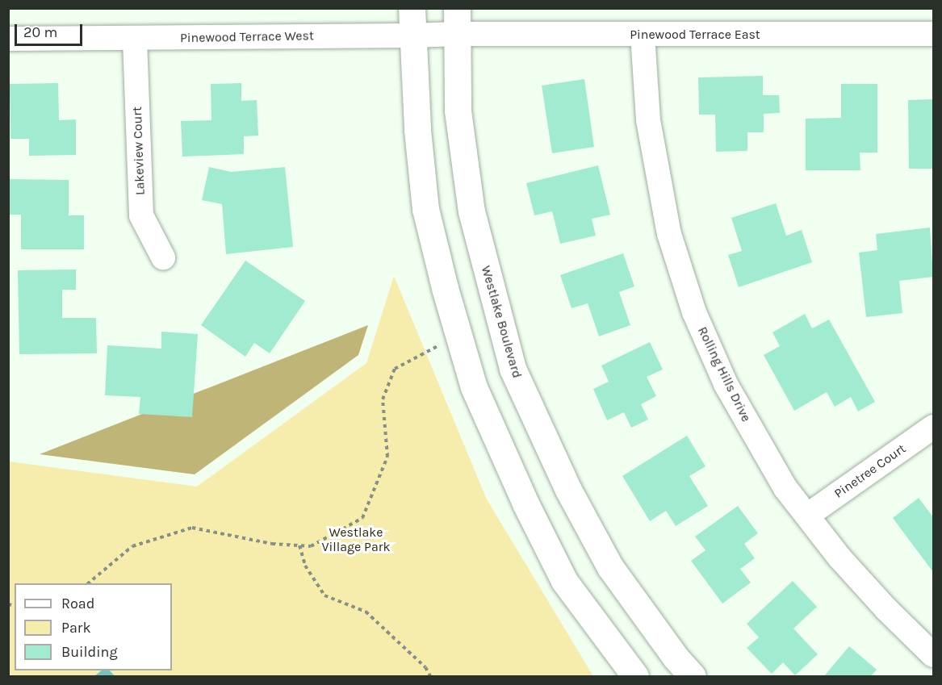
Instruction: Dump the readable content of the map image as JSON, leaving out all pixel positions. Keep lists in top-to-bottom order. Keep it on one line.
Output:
{"streets":{"street":["Pinewood Terrace East","Pinewood Terrace West","Lakeview Court","Westlake Boulevard","Rolling Hills Drive","Pinetree Court"]},"crossings":[["Pinewood Terrace East","Pinewood Terrace West"],["Pinewood Terrace East","Westlake Boulevard"],["Pinewood Terrace East","Rolling Hills Drive"],["Pinewood Terrace West","Lakeview Court"],["Pinewood Terrace West","Westlake Boulevard"],["Rolling Hills Drive","Pinetree Court"]],"parks":["Westlake Village Park"],"legend":["Road","Park","Building"],"scale_bar":"20 m"}
